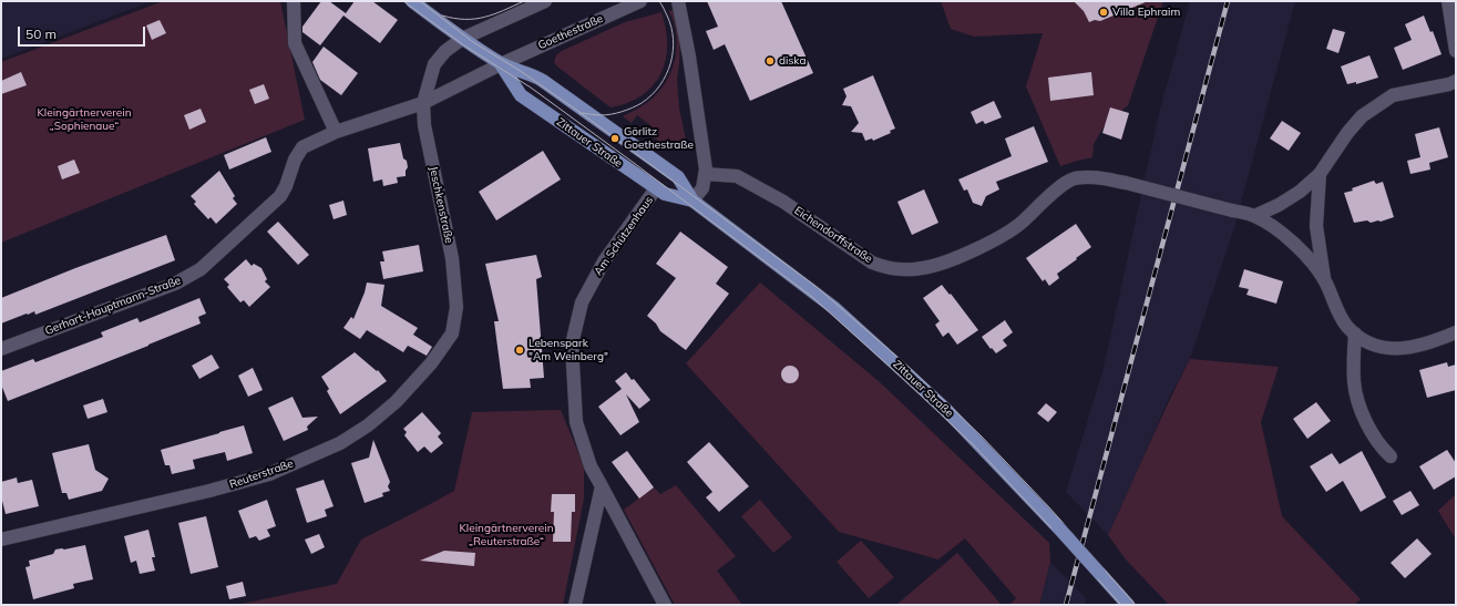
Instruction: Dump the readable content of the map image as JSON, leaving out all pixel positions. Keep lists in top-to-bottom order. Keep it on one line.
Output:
{"streets":{"main road":["Zittauer Straße"],"street":["Goethestraße","Jeschkenstraße","Eichendorffstraße","Am Schützenhaus","Gerhart-Hauptmann-Straße","Reuterstraße"]},"crossings":[["Goethestraße","Zittauer Straße"],["Zittauer Straße","Jeschkenstraße"],["Zittauer Straße","Am Schützenhaus"],["Jeschkenstraße","Gerhart-Hauptmann-Straße"],["Jeschkenstraße","Reuterstraße"]],"parks":["Kleingärtnerverein „Sophienaue“","Kleingärtnerverein „Reuterstraße“"],"places":["Villa Ephraim","diska","Görlitz Goethestraße","Lebenspark \"Am Weinberg\""],"scale_bar":"50 m"}
